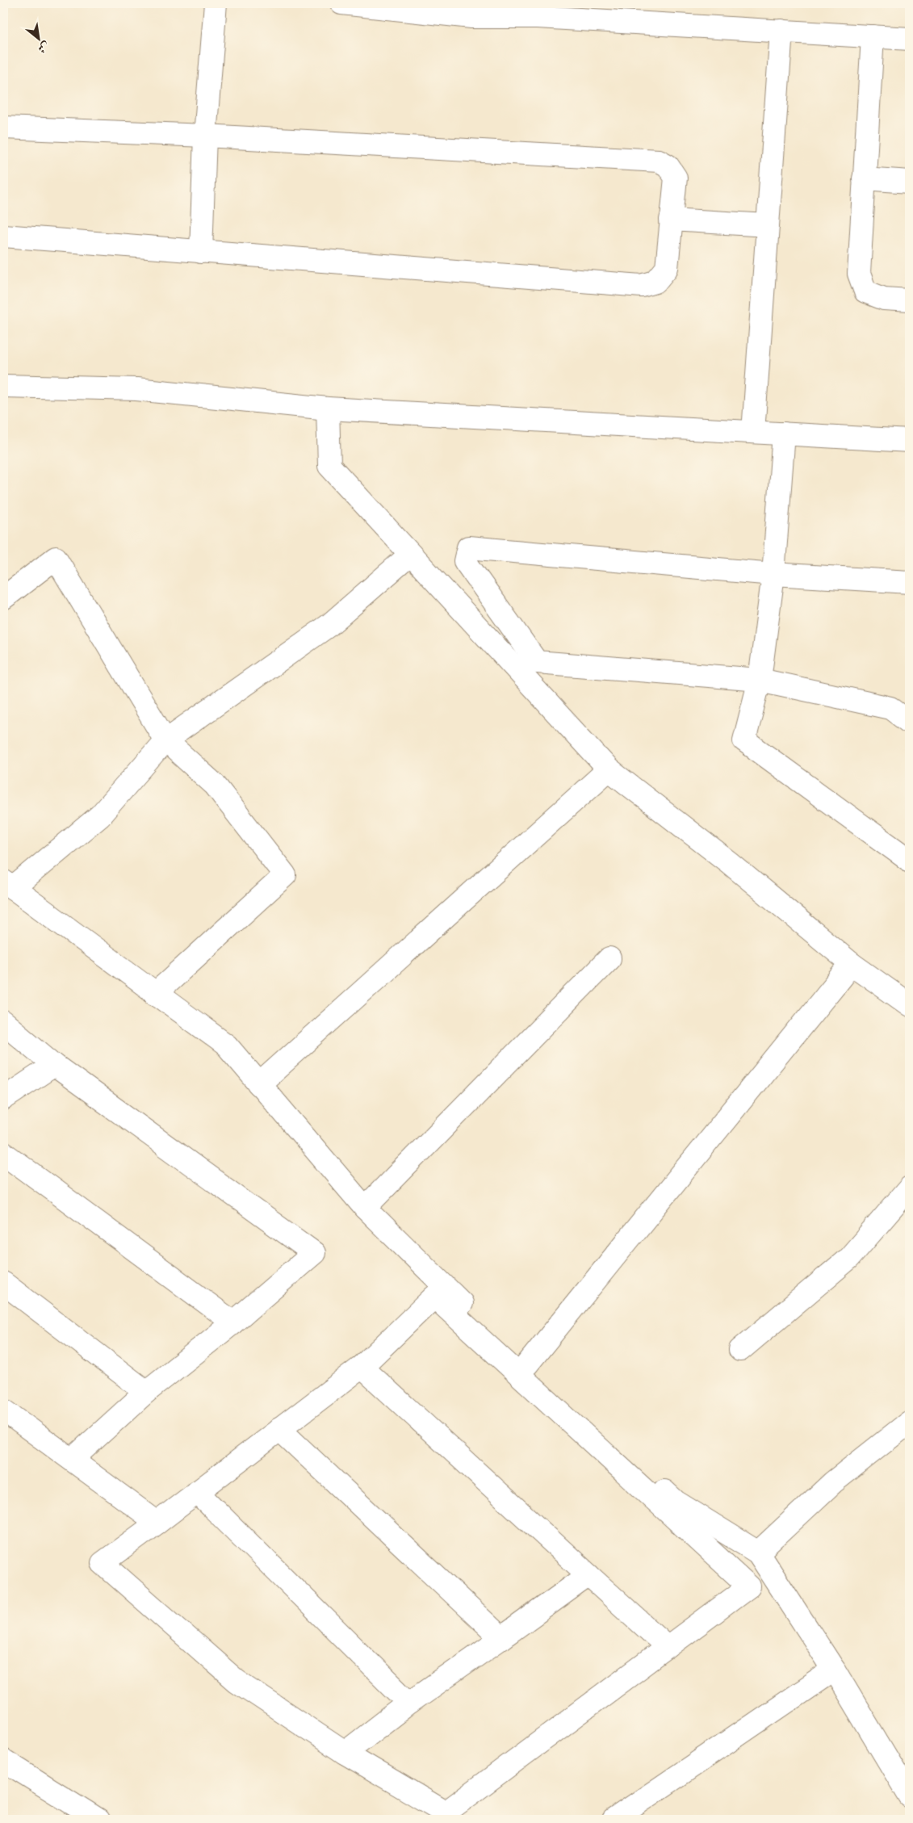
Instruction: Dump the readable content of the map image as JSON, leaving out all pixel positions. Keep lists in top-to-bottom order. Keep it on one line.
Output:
{"north":"bottom right"}
